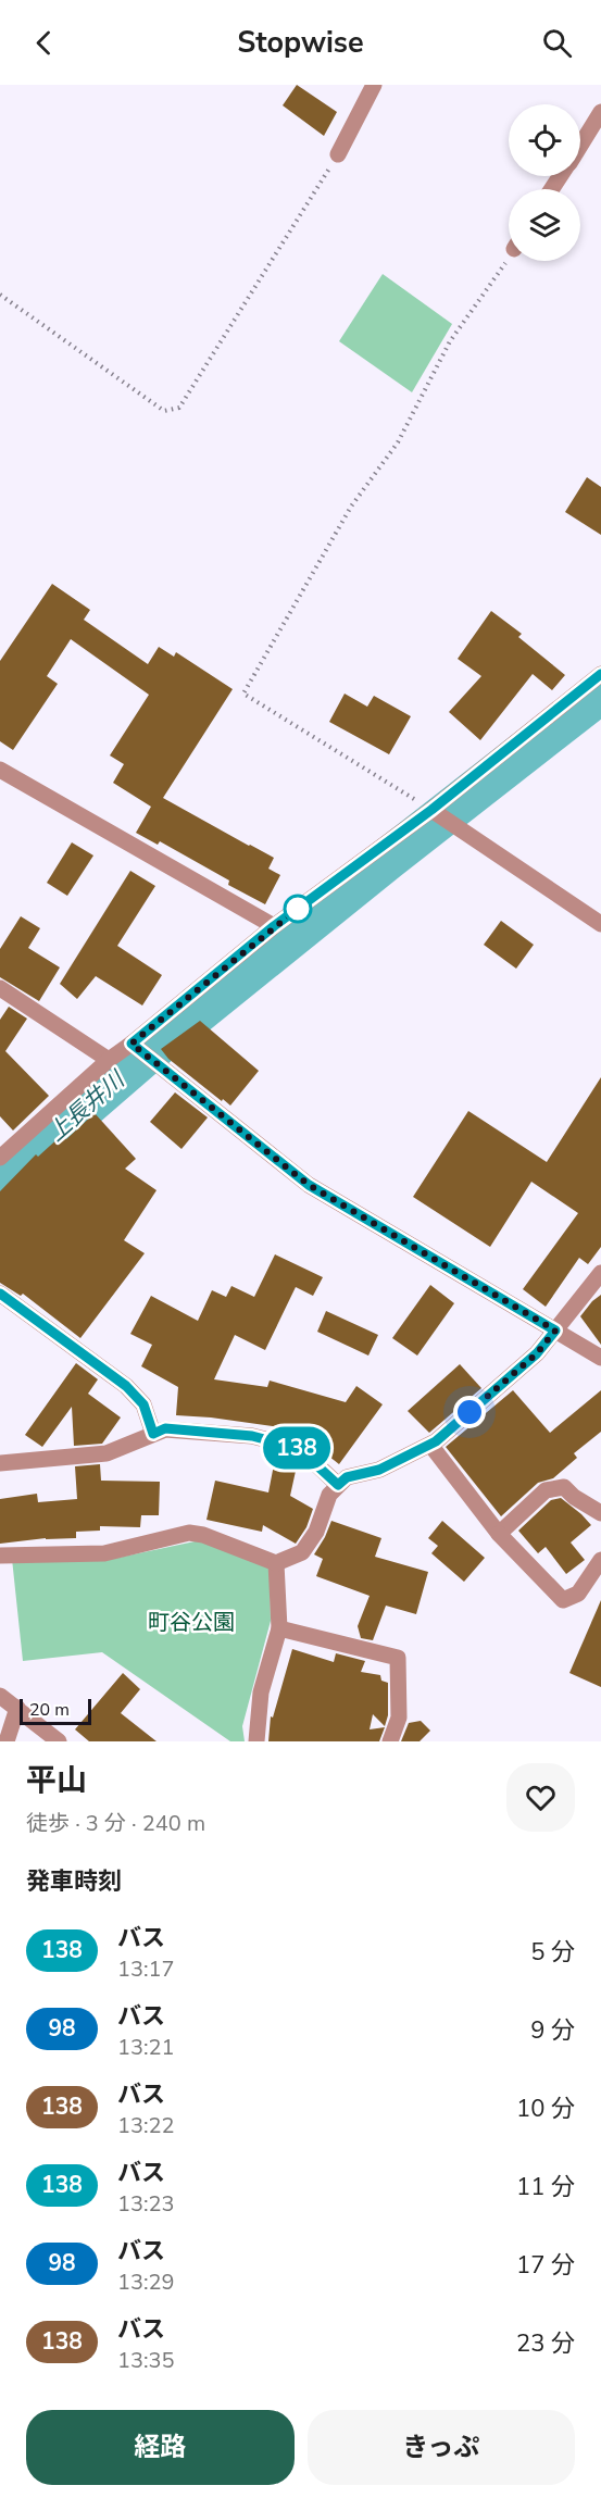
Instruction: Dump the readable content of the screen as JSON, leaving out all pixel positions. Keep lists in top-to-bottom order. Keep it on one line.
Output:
{"water":["上長井川"],"parks":["町谷公園"],"lines":["bus line 138"],"scale_bar":"20 m","page":{"header":"Stopwise","on_map":"138","scale":"20 m","heading":[["平山","徒歩 · 3 分 · 240 m"],"発車時刻"],"list":[{"mark":"138","name":"バス","note":"13:17","value":"5 分"},{"mark":"98","name":"バス","note":"13:21","value":"9 分"},{"mark":"138","name":"バス","note":"13:22","value":"10 分"},{"mark":"138","name":"バス","note":"13:23","value":"11 分"},{"mark":"98","name":"バス","note":"13:29","value":"17 分"},{"mark":"138","name":"バス","note":"13:35","value":"23 分"}],"buttons":["経路","きっぷ"]}}
